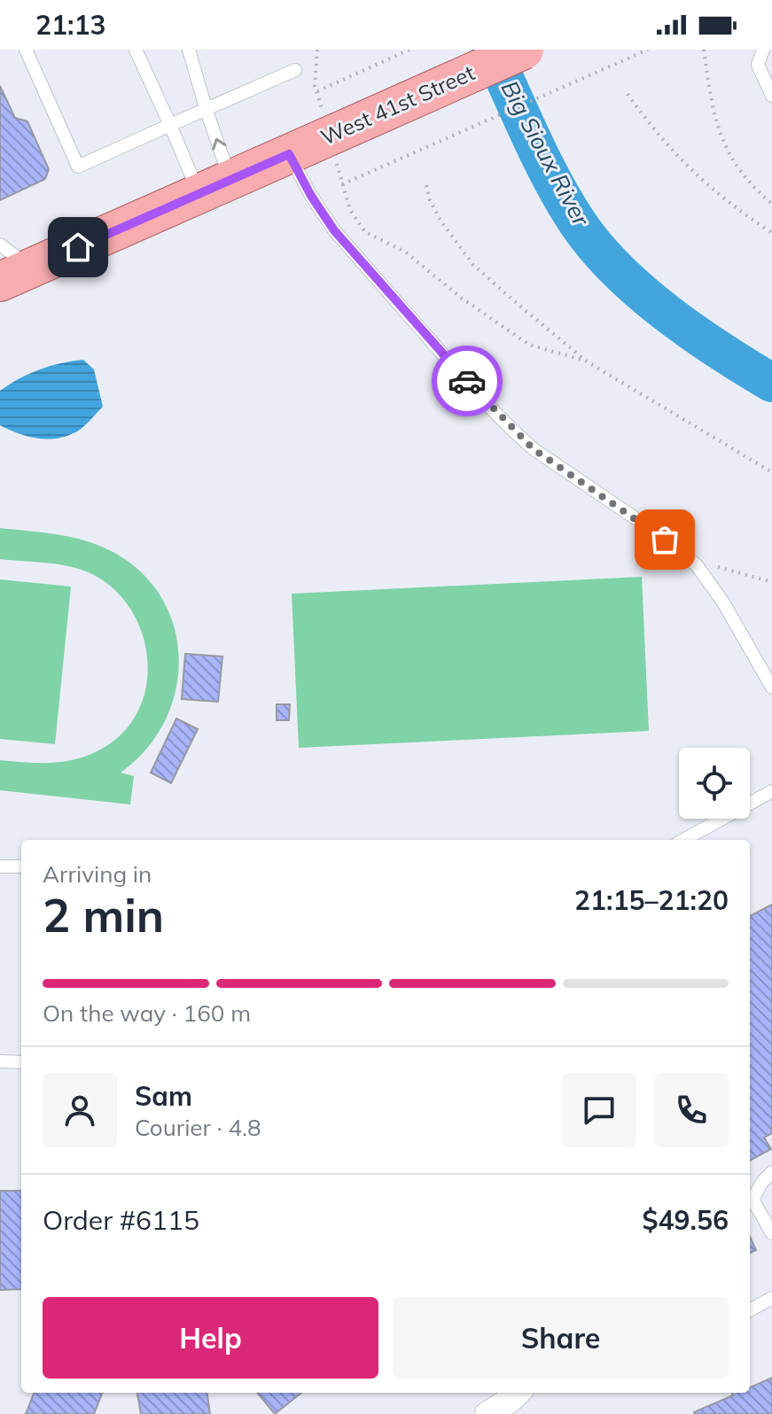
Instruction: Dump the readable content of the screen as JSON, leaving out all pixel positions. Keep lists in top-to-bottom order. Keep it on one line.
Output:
{"streets":{"main road":["West 41st Street"]},"water":["Big Sioux River"],"page":{"status":"21:13","heading":["2 min","Arriving in","21:15–21:20"],"panel":["Sam","Courier · 4.8","Order #6115","$49.56"],"bar":"On the way · 160 m","buttons":["Help","Share"]}}
